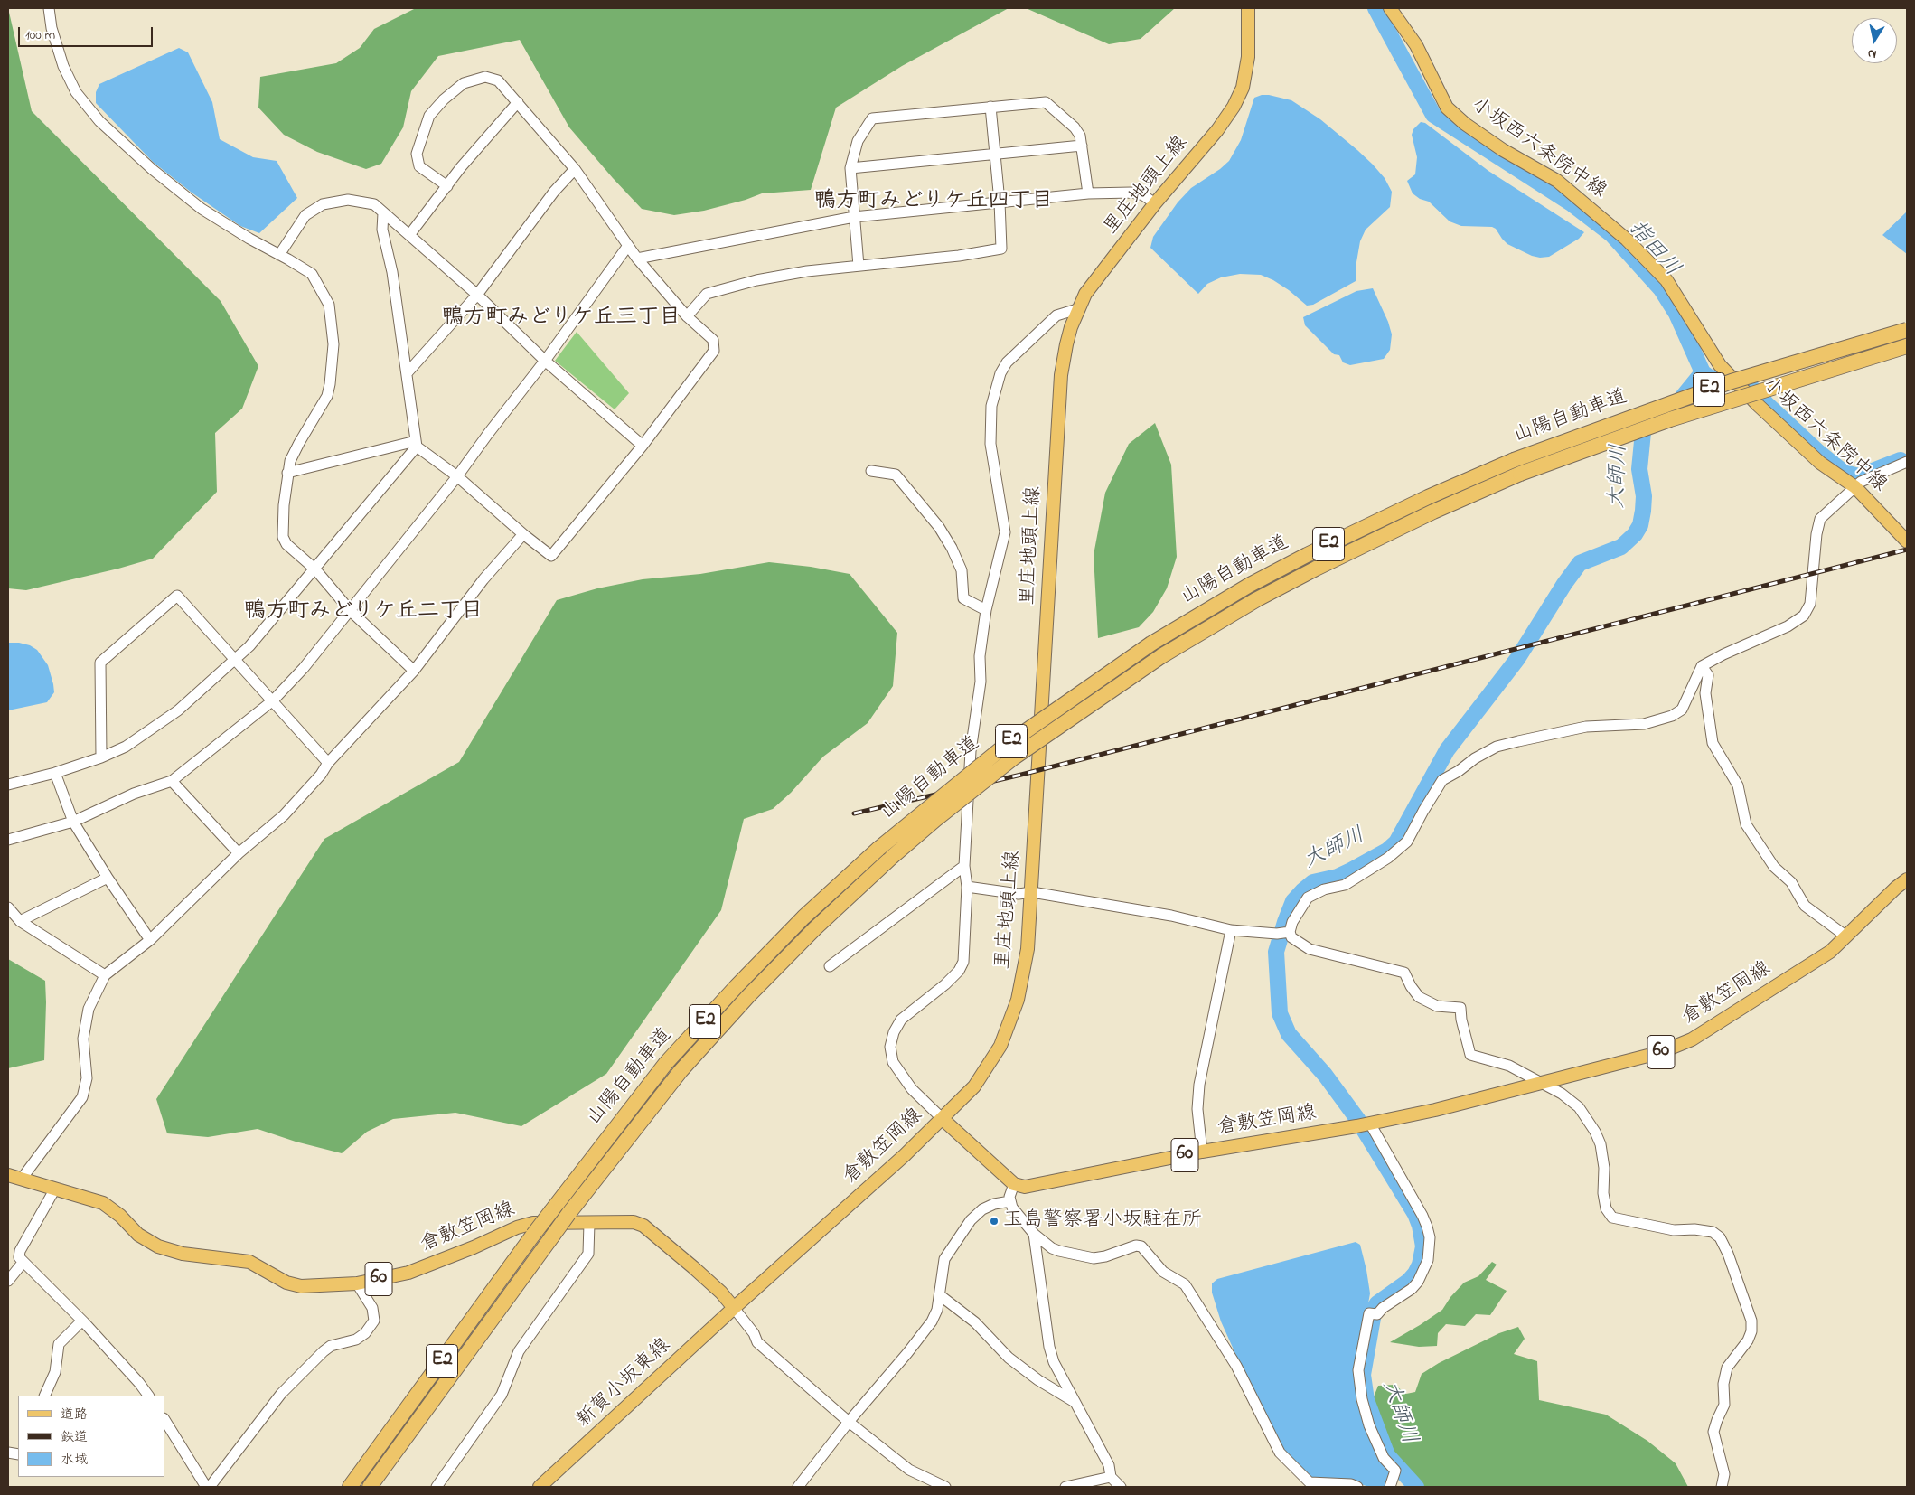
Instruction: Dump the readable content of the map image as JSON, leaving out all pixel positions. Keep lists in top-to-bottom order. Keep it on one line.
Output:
{"streets":{"highway":["E2","山陽自動車道"],"main road":["小坂西六条院中線","里庄地頭上線","倉敷笠岡線","60","新賀小坂東線"]},"crossings":[["里庄地頭上線","倉敷笠岡線"],["倉敷笠岡線","新賀小坂東線"]],"districts":["鴨方町みどりケ丘四丁目","鴨方町みどりケ丘三丁目","鴨方町みどりケ丘二丁目"],"water":["指田川","大師川"],"places":["玉島警察署小坂駐在所"],"legend":["道路","鉄道","水域"],"scale_bar":"100 m","north":"bottom"}
